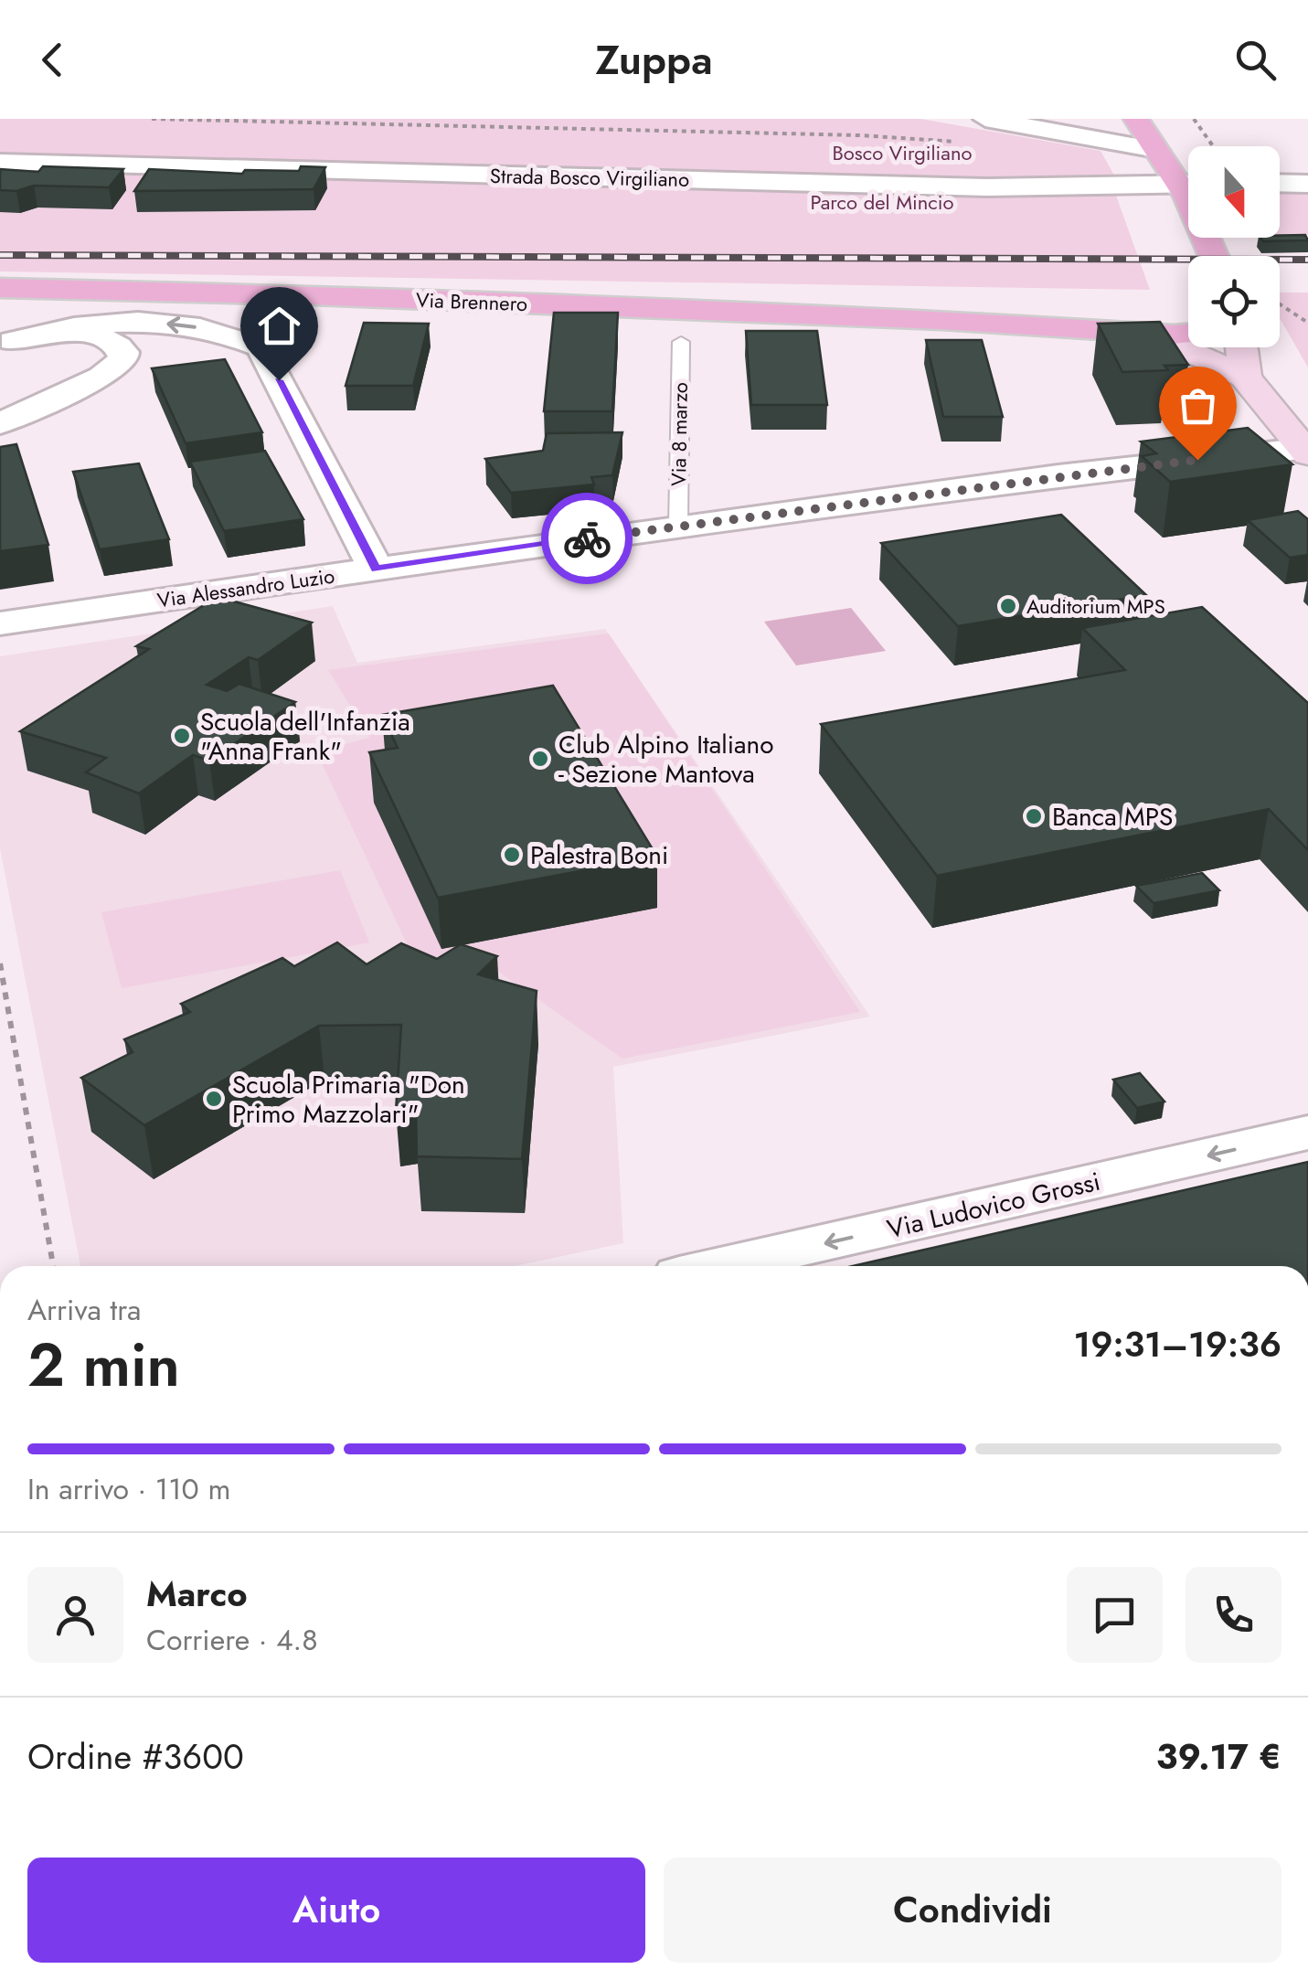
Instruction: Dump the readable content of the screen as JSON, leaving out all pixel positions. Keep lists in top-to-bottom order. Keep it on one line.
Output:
{"streets":{"main road":["Via Brennero"],"street":["Strada Bosco Virgiliano","Via Alessandro Luzio","Via Ludovico Grossi"],"lane":["Via 8 marzo"]},"crossings":[["Via 8 marzo","Via Alessandro Luzio"]],"one_way":["Via Ludovico Grossi"],"parks":["Bosco Virgiliano","Parco del Mincio"],"places":["Auditorium MPS","Scuola dell'Infanzia \"Anna Frank\"","Club Alpino Italiano - Sezione Mantova","Banca MPS","Palestra Boni","Scuola Primaria \"Don Primo Mazzolari\""],"north":"bottom","page":{"header":"Zuppa","heading":["2 min","Arriva tra","19:31–19:36"],"panel":["Marco","Corriere · 4.8","Ordine #3600","39.17 €"],"bar":"In arrivo · 110 m","buttons":["Aiuto","Condividi"]}}
